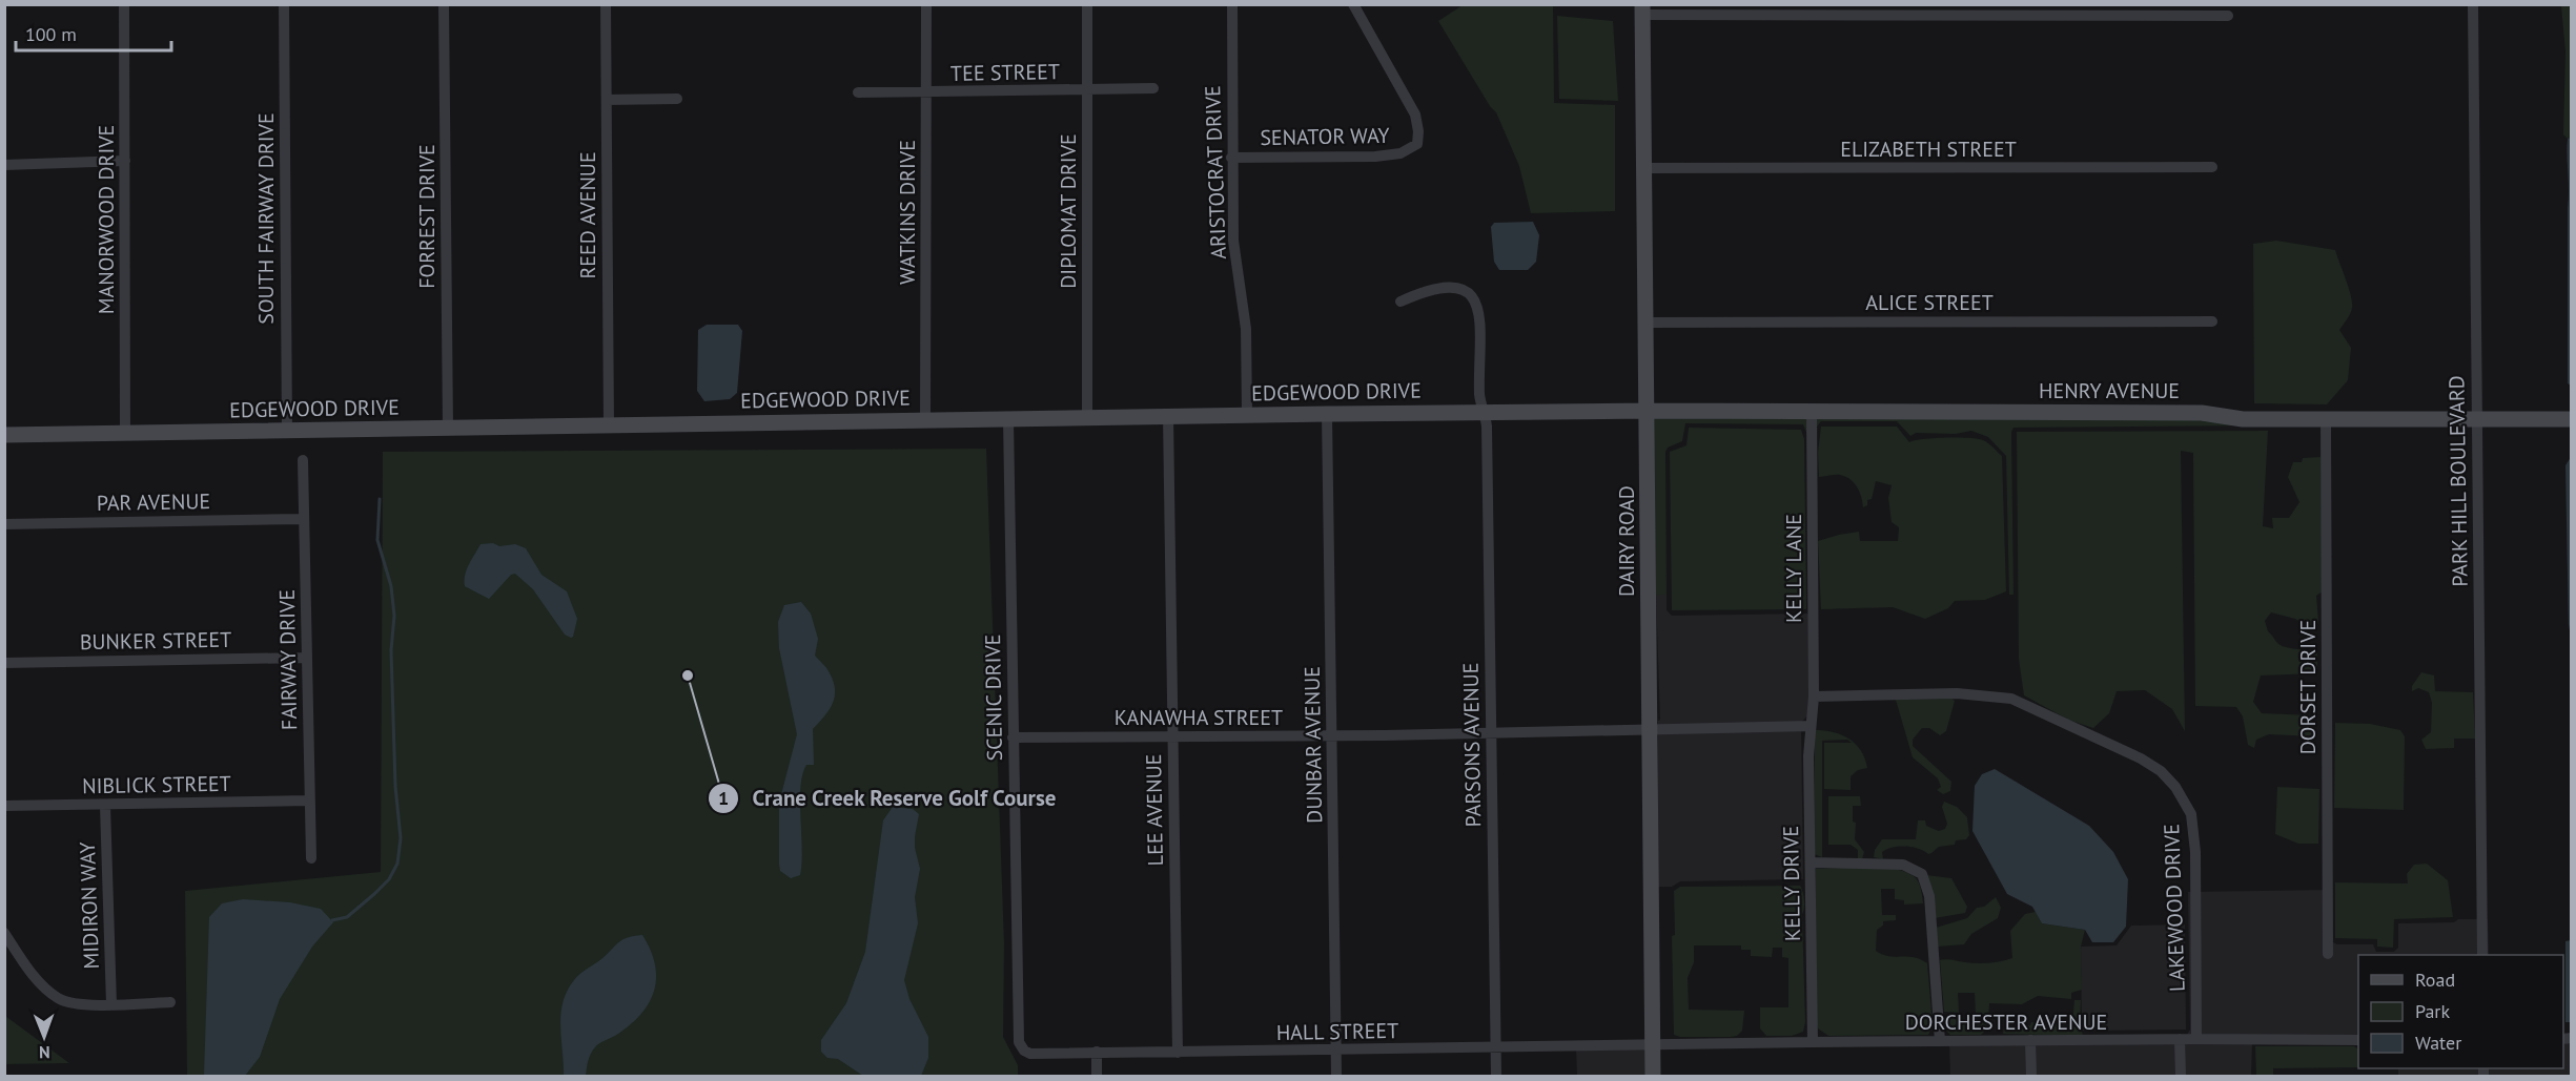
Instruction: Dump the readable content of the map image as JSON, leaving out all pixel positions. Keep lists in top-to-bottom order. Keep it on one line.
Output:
{"streets":{"street":["TEE STREET","SENATOR WAY","ELIZABETH STREET","ARISTOCRAT DRIVE","DIPLOMAT DRIVE","WATKINS DRIVE","REED AVENUE","FORREST DRIVE","SOUTH FAIRWAY DRIVE","MANORWOOD DRIVE","ALICE STREET","HENRY AVENUE","EDGEWOOD DRIVE","PARK HILL BOULEVARD","PAR AVENUE","DAIRY ROAD","KELLY LANE","BUNKER STREET","FAIRWAY DRIVE","DORSET DRIVE","SCENIC DRIVE","KANAWHA STREET","DUNBAR AVENUE","PARSONS AVENUE","NIBLICK STREET","LEE AVENUE","KELLY DRIVE","MIDIRON WAY","LAKEWOOD DRIVE","DORCHESTER AVENUE","HALL STREET"]},"crossings":[["TEE STREET","DIPLOMAT DRIVE"],["TEE STREET","WATKINS DRIVE"],["SENATOR WAY","ARISTOCRAT DRIVE"],["ELIZABETH STREET","DAIRY ROAD"],["ARISTOCRAT DRIVE","EDGEWOOD DRIVE"],["DIPLOMAT DRIVE","EDGEWOOD DRIVE"],["WATKINS DRIVE","EDGEWOOD DRIVE"],["REED AVENUE","EDGEWOOD DRIVE"],["FORREST DRIVE","EDGEWOOD DRIVE"],["SOUTH FAIRWAY DRIVE","EDGEWOOD DRIVE"],["MANORWOOD DRIVE","EDGEWOOD DRIVE"],["ALICE STREET","DAIRY ROAD"],["HENRY AVENUE","EDGEWOOD DRIVE"],["HENRY AVENUE","PARK HILL BOULEVARD"],["HENRY AVENUE","DAIRY ROAD"],["HENRY AVENUE","KELLY LANE"],["HENRY AVENUE","DORSET DRIVE"],["EDGEWOOD DRIVE","DAIRY ROAD"],["EDGEWOOD DRIVE","SCENIC DRIVE"],["EDGEWOOD DRIVE","DUNBAR AVENUE"],["EDGEWOOD DRIVE","PARSONS AVENUE"],["EDGEWOOD DRIVE","LEE AVENUE"],["PAR AVENUE","FAIRWAY DRIVE"],["DAIRY ROAD","KANAWHA STREET"],["DAIRY ROAD","DORCHESTER AVENUE"],["DAIRY ROAD","HALL STREET"],["KELLY LANE","KANAWHA STREET"],["KELLY LANE","KELLY DRIVE"],["KELLY LANE","LAKEWOOD DRIVE"],["BUNKER STREET","FAIRWAY DRIVE"],["FAIRWAY DRIVE","NIBLICK STREET"],["SCENIC DRIVE","KANAWHA STREET"],["SCENIC DRIVE","HALL STREET"],["KANAWHA STREET","DUNBAR AVENUE"],["KANAWHA STREET","PARSONS AVENUE"],["KANAWHA STREET","LEE AVENUE"],["KANAWHA STREET","KELLY DRIVE"],["DUNBAR AVENUE","HALL STREET"],["PARSONS AVENUE","HALL STREET"],["NIBLICK STREET","MIDIRON WAY"],["LEE AVENUE","HALL STREET"],["KELLY DRIVE","DORCHESTER AVENUE"],["LAKEWOOD DRIVE","DORCHESTER AVENUE"],["DORCHESTER AVENUE","HALL STREET"]],"places":["Crane Creek Reserve Golf Course"],"legend":["Road","Park","Water"],"scale_bar":"100 m","north":"bottom"}
